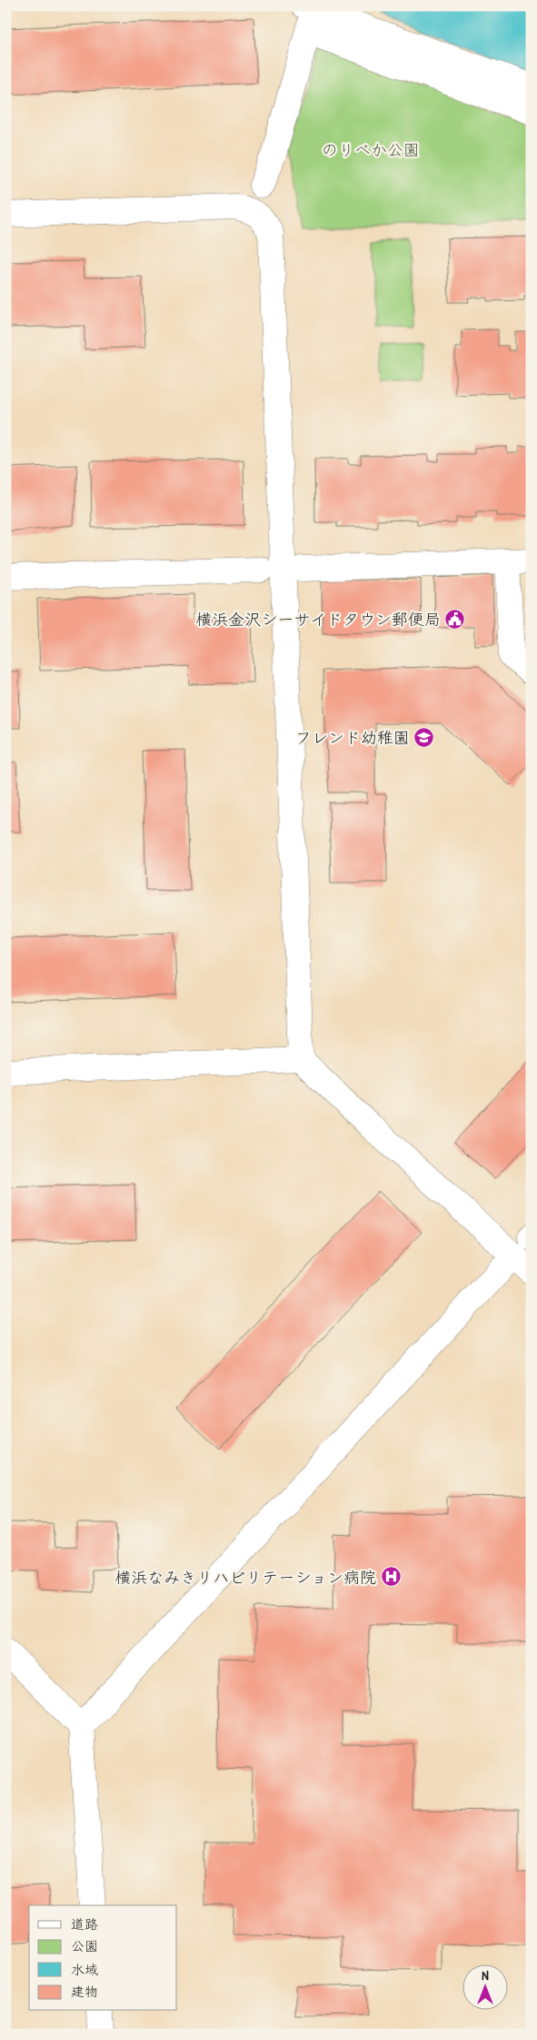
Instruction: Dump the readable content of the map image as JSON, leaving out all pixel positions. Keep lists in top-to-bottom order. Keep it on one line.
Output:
{"parks":["のりべか公園"],"places":{"public building":["横浜金沢シーサイドタウン郵便局"],"school or university":["フレンド幼稚園"],"hospital":["横浜なみきリハビリテーション病院"]},"legend":["道路","公園","水域","建物"],"north":"top"}
